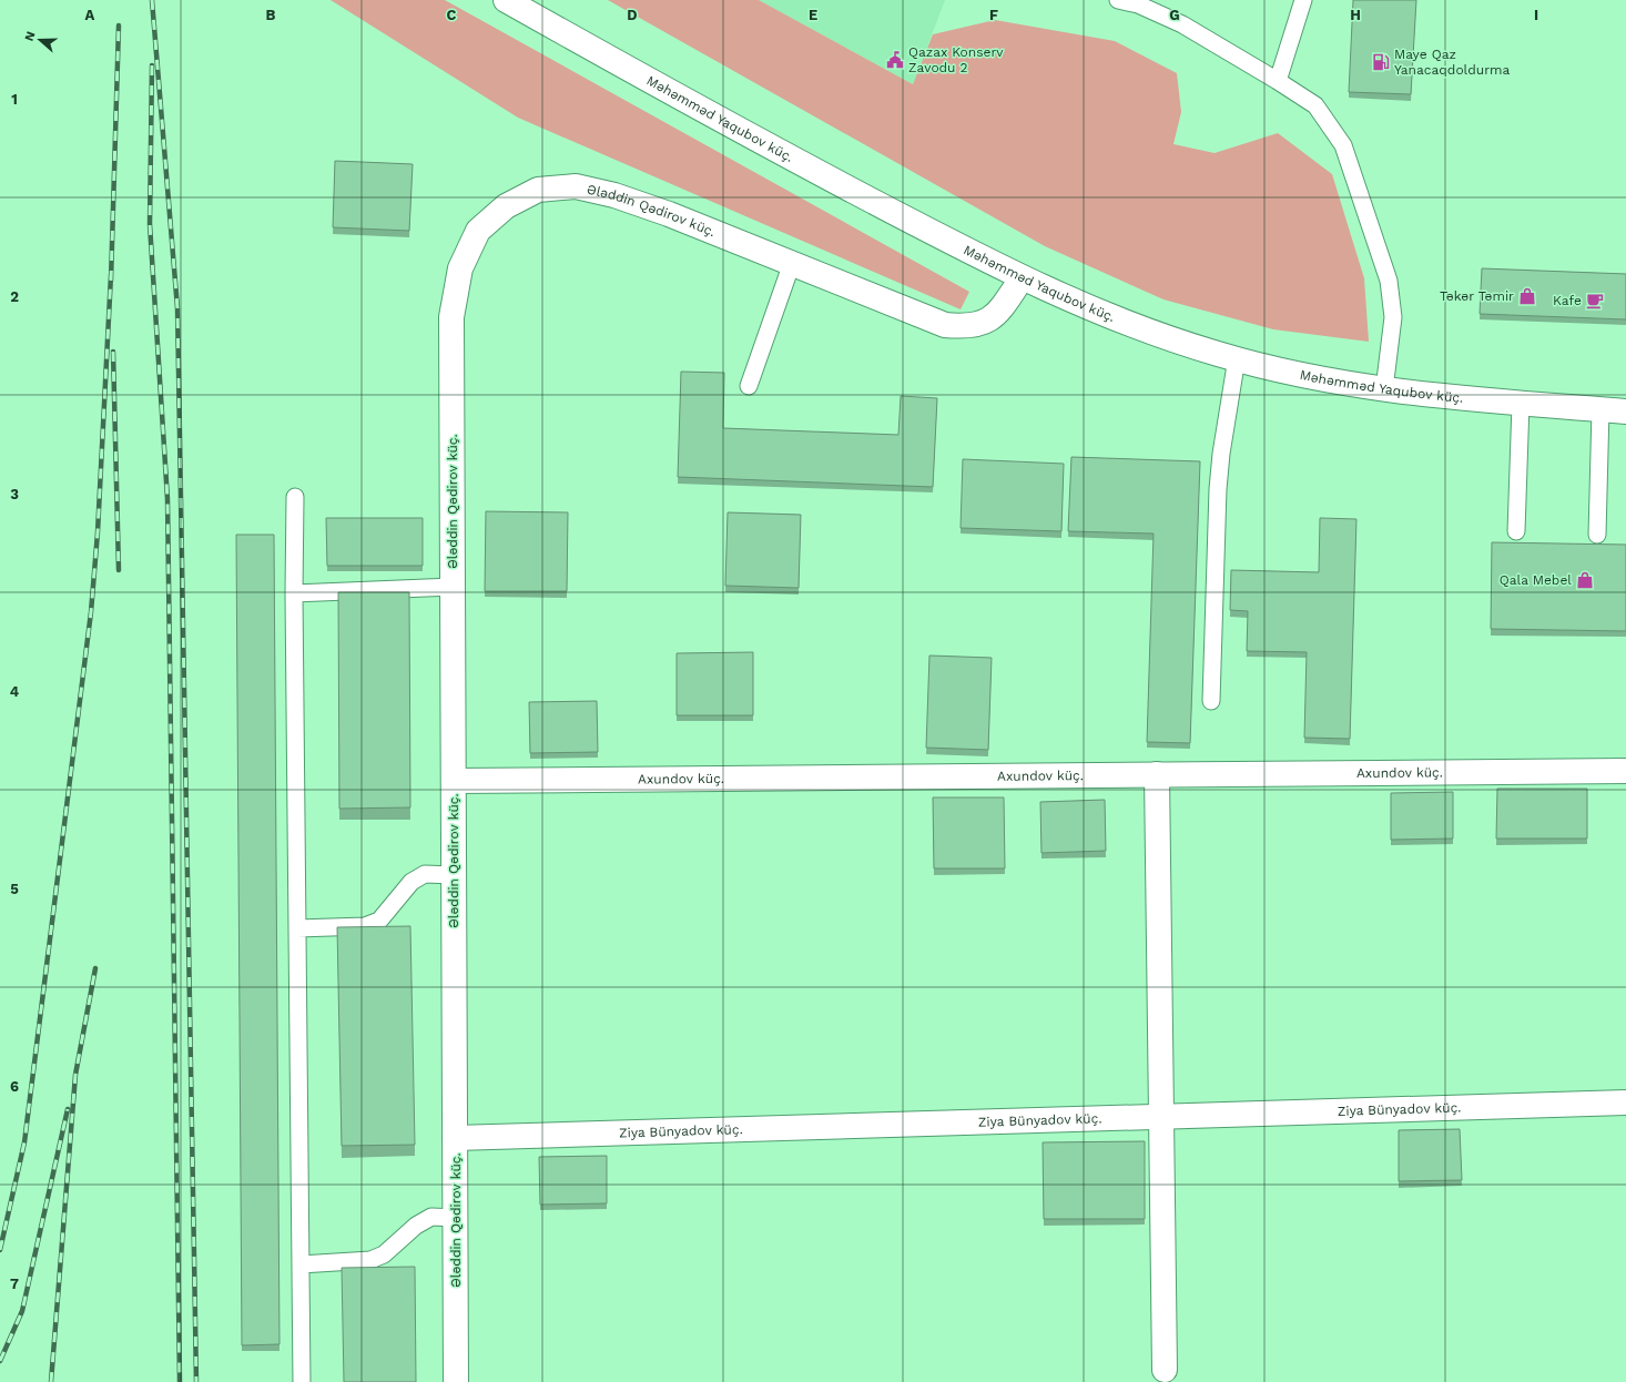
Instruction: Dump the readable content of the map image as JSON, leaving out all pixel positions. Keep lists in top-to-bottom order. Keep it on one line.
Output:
{"streets":{"street":["Məhəmməd Yaqubov küç.","Ələddin Qədirov küç.","Axundov küç.","Ziya Bünyadov küç."]},"crossings":[["Məhəmməd Yaqubov küç.","Ələddin Qədirov küç."],["Ələddin Qədirov küç.","Axundov küç."],["Ələddin Qədirov küç.","Ziya Bünyadov küç."]],"places":{"public building":["Qazax Konserv Zavodu 2"],"fuel station":["Maye Qaz Yanacaqdoldurma"],"shop":["Təkər Təmir","Qala Mebel"],"cafe":["Kafe"]},"north":"left","grid":{"columns":["A","B","C","D","E","F","G","H","I"],"rows":["1","2","3","4","5","6","7"]}}
